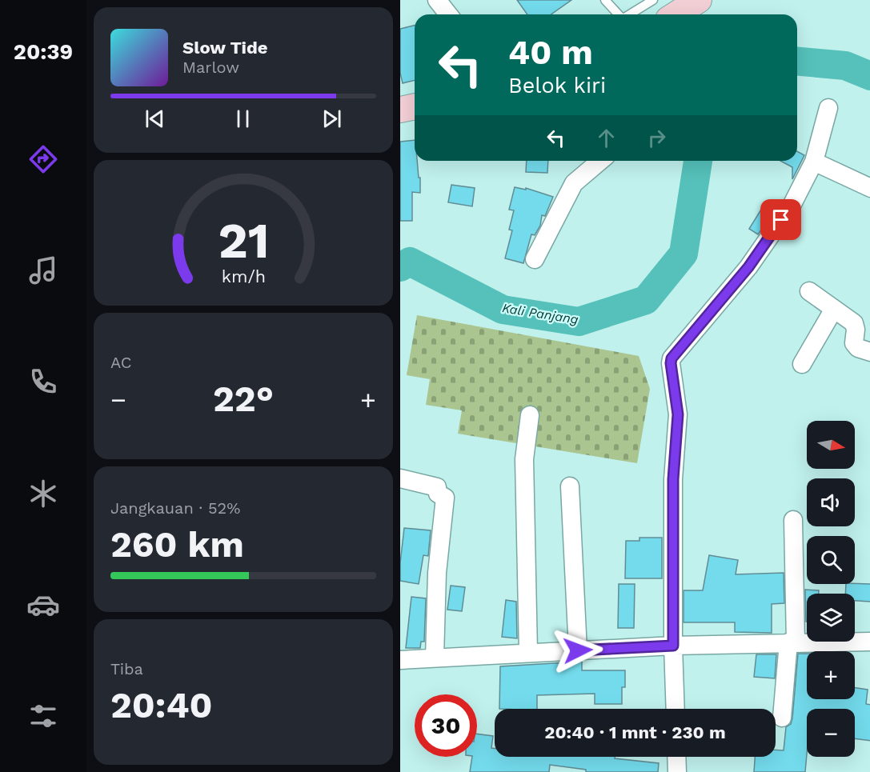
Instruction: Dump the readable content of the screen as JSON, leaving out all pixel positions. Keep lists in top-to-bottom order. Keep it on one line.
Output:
{"water":["Kali Panjang"],"north":"right","page":{"tabs":"20:39","turn":["40 m","Belok kiri"],"song":["Slow Tide","Marlow"],"tile":["AC",["Jangkauan · 52%","260 km"],["Tiba","20:40"]],"heat":["−","22°","+"],"map_buttons":["+","−"],"limit":"30","trip":"20:40 · 1 mnt · 230 m","gauge":["21","km/h"]}}
